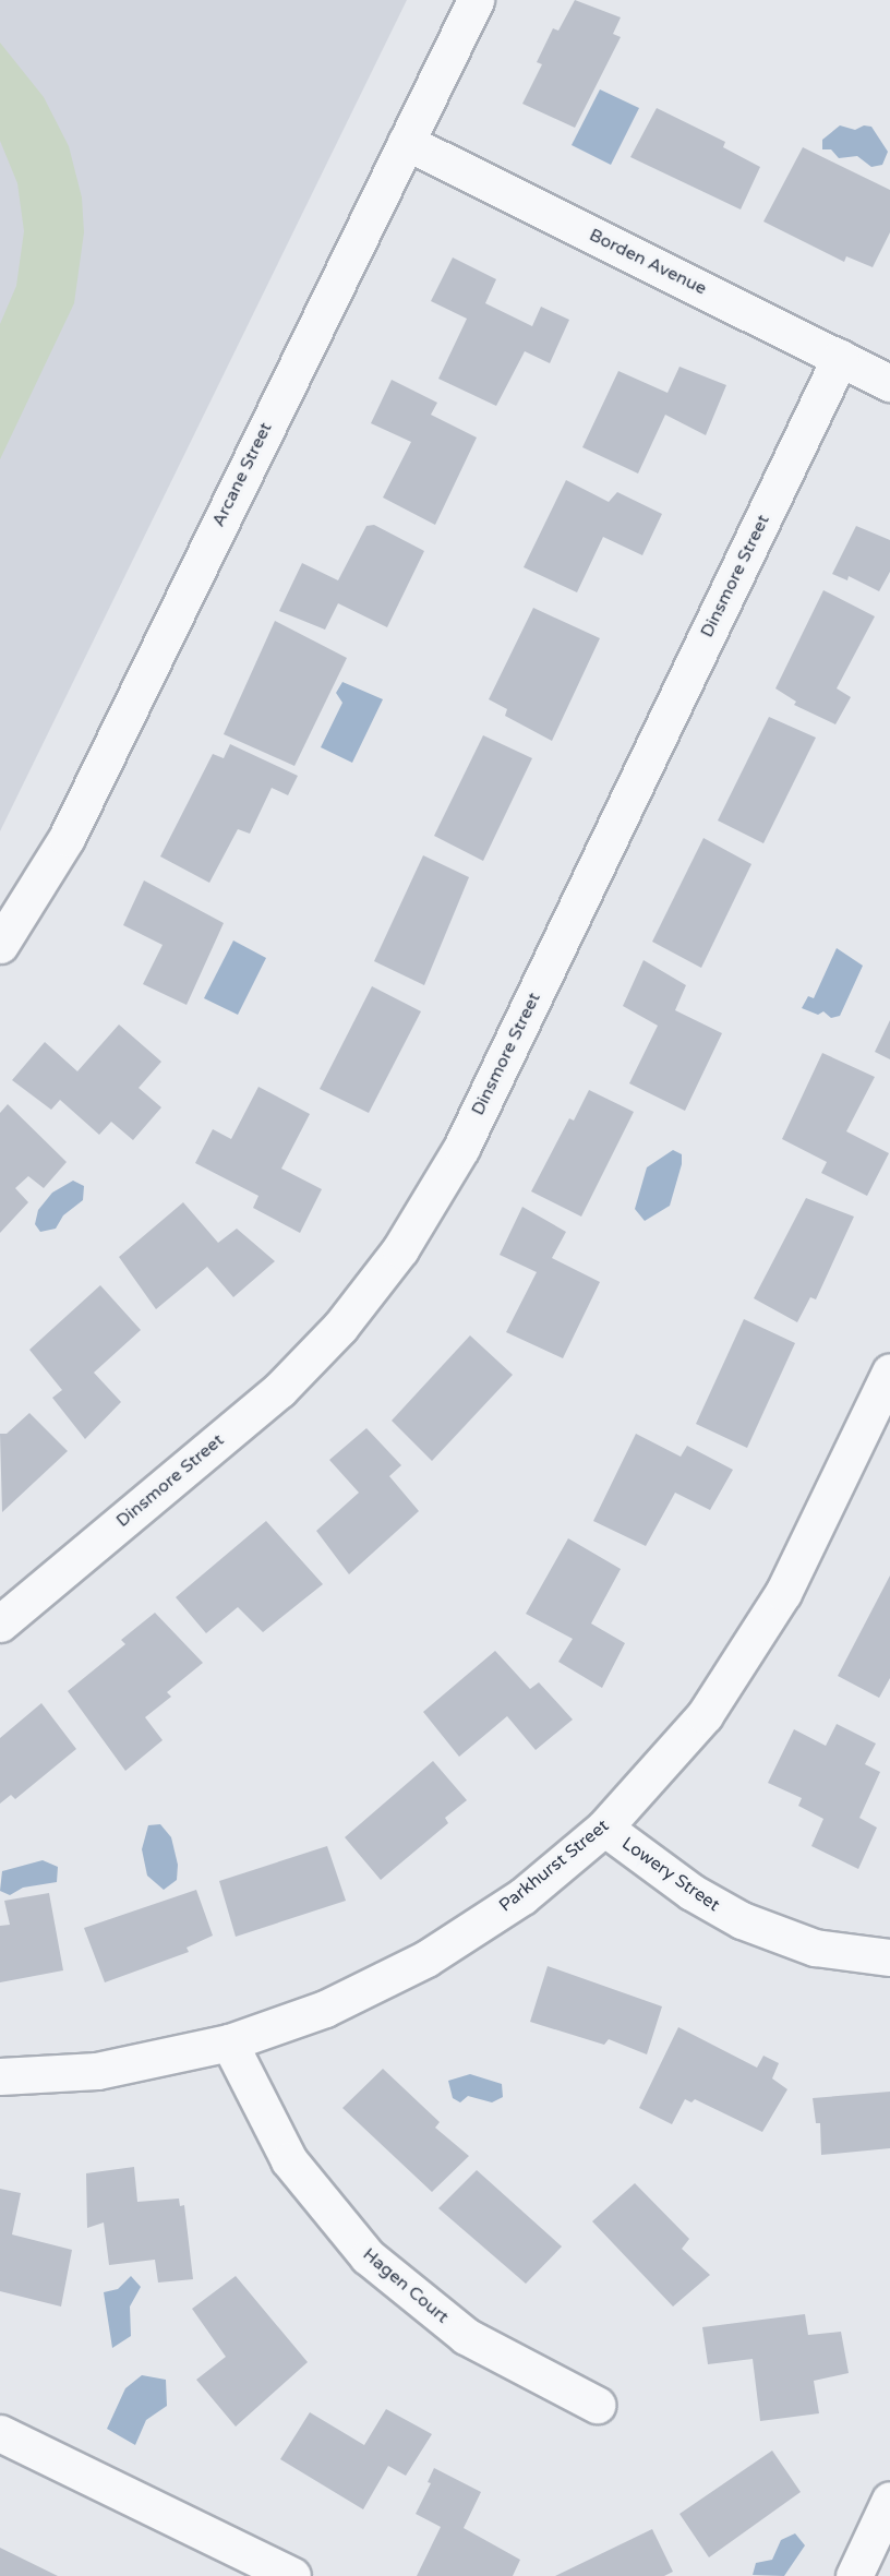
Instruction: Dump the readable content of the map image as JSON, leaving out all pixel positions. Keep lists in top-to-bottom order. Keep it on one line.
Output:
{"streets":{"street":["Borden Avenue","Arcane Street","Dinsmore Street","Parkhurst Street","Lowery Street","Hagen Court"]},"crossings":[["Borden Avenue","Arcane Street"],["Borden Avenue","Dinsmore Street"],["Parkhurst Street","Lowery Street"],["Parkhurst Street","Hagen Court"]]}
